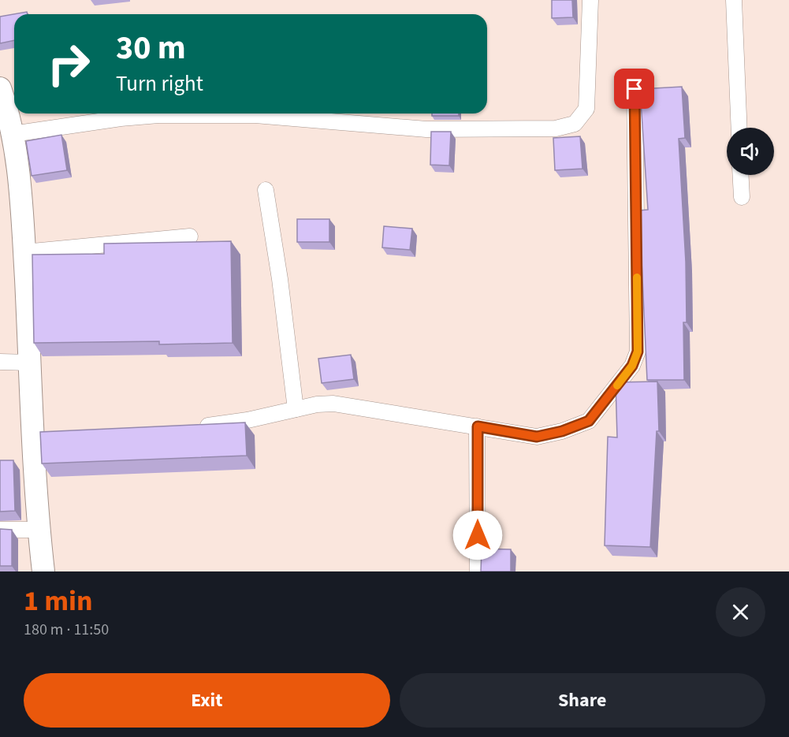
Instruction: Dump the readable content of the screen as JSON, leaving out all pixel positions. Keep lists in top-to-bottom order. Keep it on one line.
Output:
{"page":{"turn":["30 m","Turn right"],"heading":["1 min","180 m · 11:50"],"buttons":["Exit","Share"]}}
